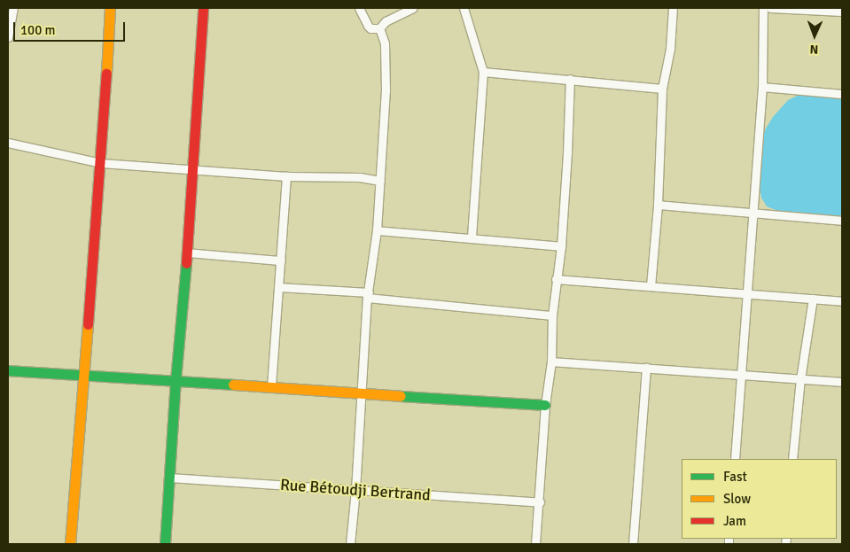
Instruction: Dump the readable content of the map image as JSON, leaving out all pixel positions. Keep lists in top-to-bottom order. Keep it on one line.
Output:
{"streets":{"street":["Rue Bétoudji Bertrand"]},"legend":["Fast","Slow","Jam"],"scale_bar":"100 m","north":"bottom"}
